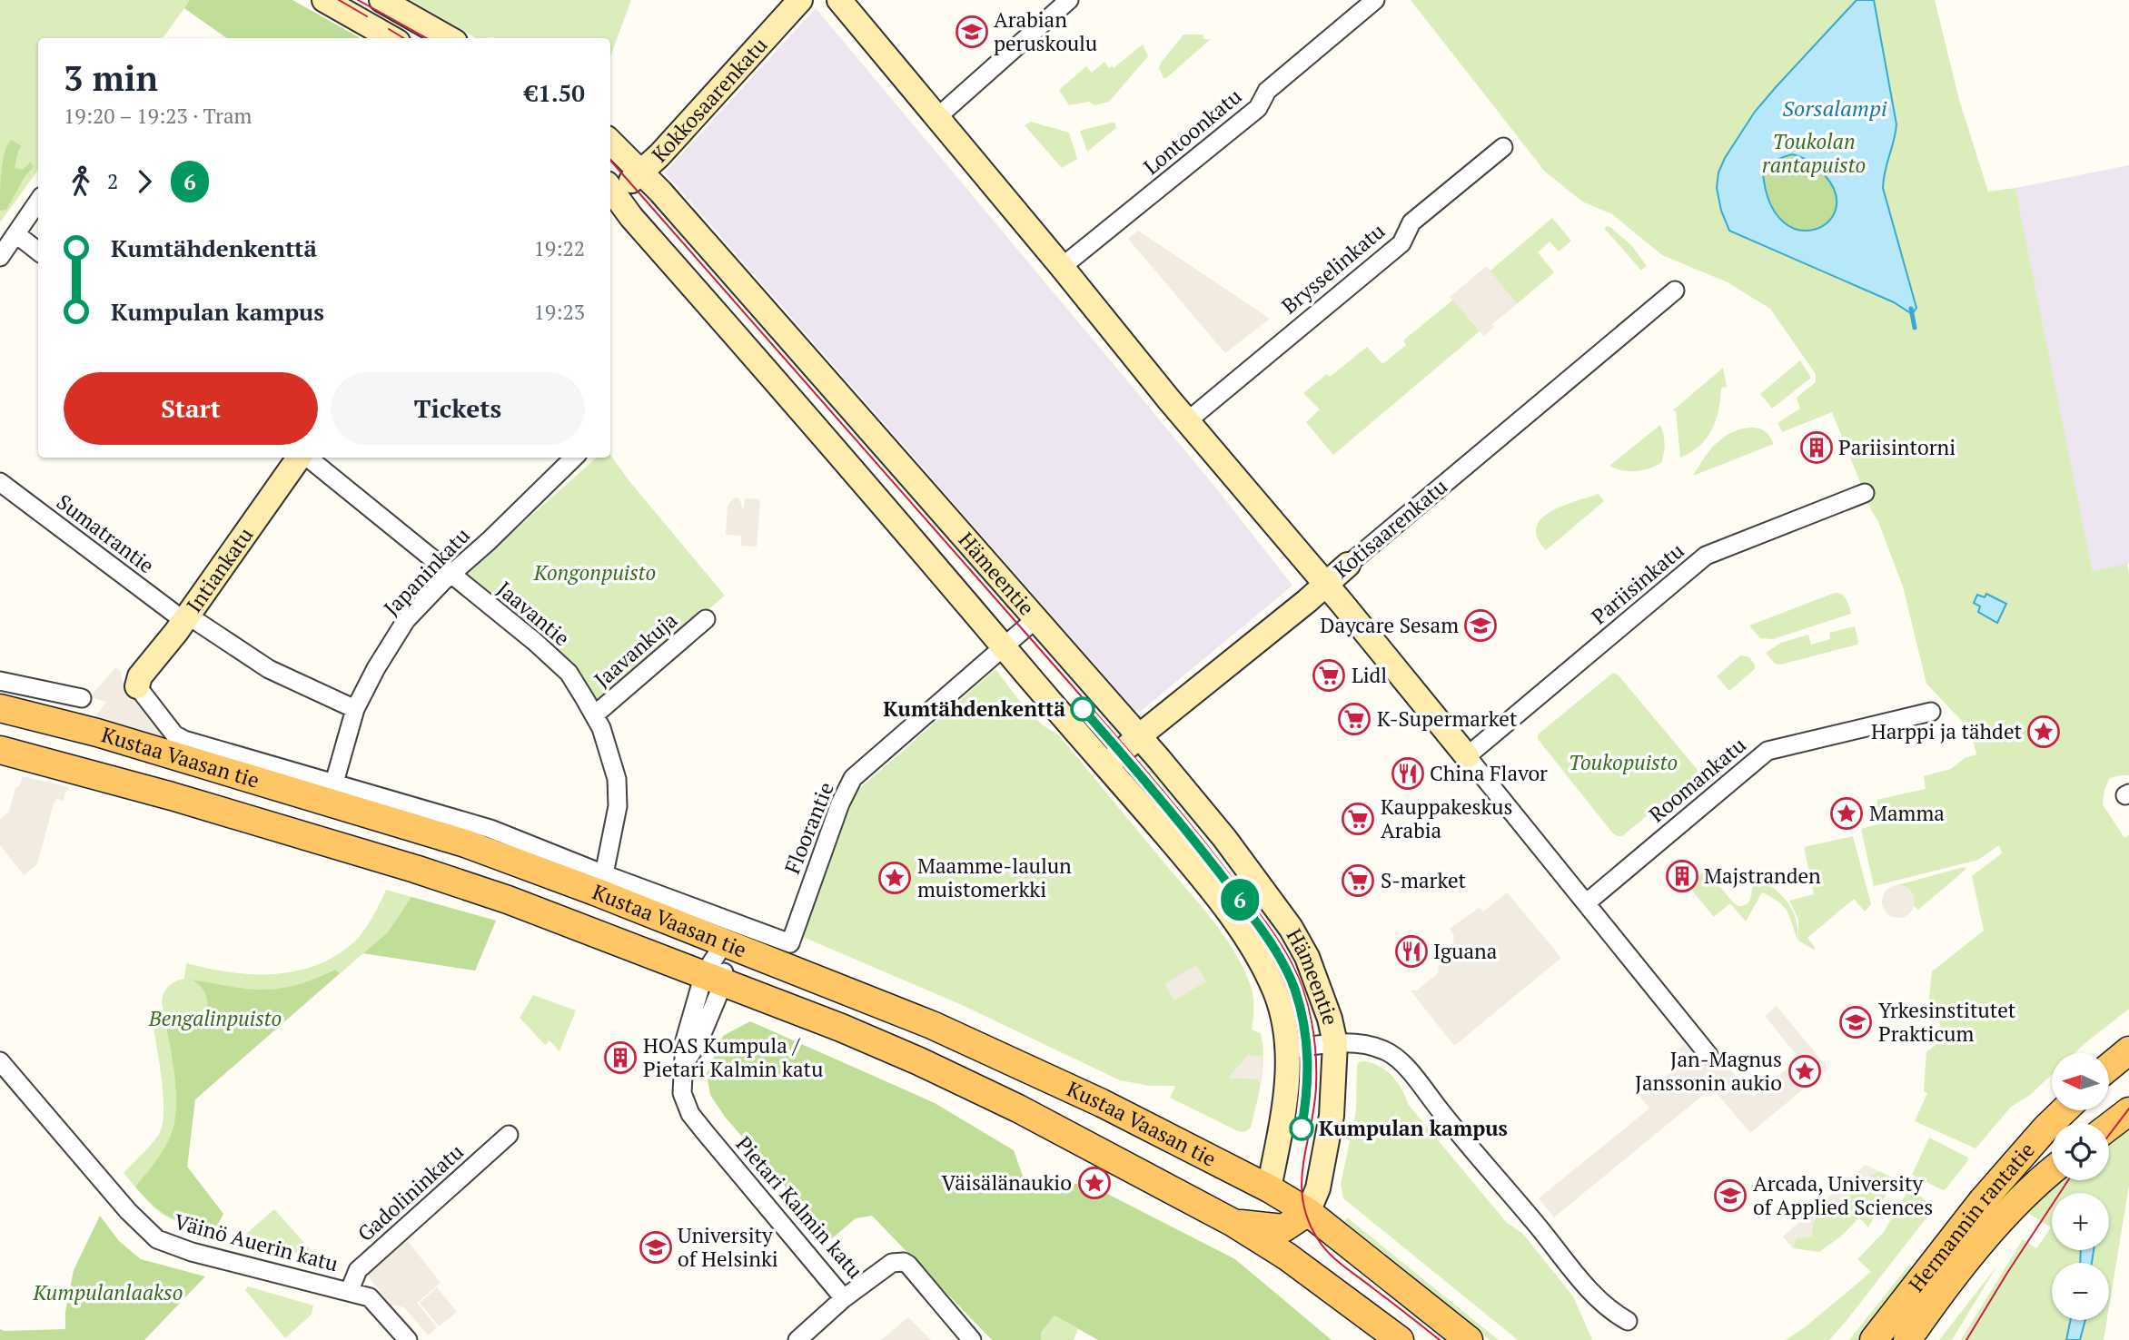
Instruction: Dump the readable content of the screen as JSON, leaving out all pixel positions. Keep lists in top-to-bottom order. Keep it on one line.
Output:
{"streets":{"main road":["Kokkosaarenkatu","Kotisaarenkatu","Intiankatu","Hämeentie","Kustaa Vaasan tie","Hermannin rantatie"],"street":["Lontoonkatu","Brysselinkatu","Sumatrantie","Japaninkatu","Pariisinkatu","Jaavantie","Jaavankuja","Roomankatu","Floorantie","Gadolininkatu","Pietari Kalmin katu","Väinö Auerin katu"]},"crossings":[["Kokkosaarenkatu","Hämeentie"],["Kotisaarenkatu","Hämeentie"],["Sumatrantie","Intiankatu"],["Sumatrantie","Japaninkatu"],["Intiankatu","Kustaa Vaasan tie"],["Japaninkatu","Jaavantie"],["Japaninkatu","Kustaa Vaasan tie"],["Hämeentie","Kustaa Vaasan tie"],["Hämeentie","Floorantie"],["Jaavantie","Jaavankuja"],["Jaavantie","Kustaa Vaasan tie"],["Kustaa Vaasan tie","Floorantie"],["Kustaa Vaasan tie","Pietari Kalmin katu"],["Gadolininkatu","Väinö Auerin katu"]],"water":["Sorsalampi"],"parks":["Toukolan rantapuisto","Kongonpuisto","Toukopuisto","Bengalinpuisto","Kumpulanlaakso"],"places":{"school or university":["Arabian peruskoulu","Daycare Sesam","Yrkesinstitutet Prakticum","Arcada, University of Applied Sciences","University of Helsinki"],"building":["Pariisintorni","Majstranden","HOAS Kumpula / Pietari Kalmin katu"],"supermarket":["Lidl","K-Supermarket","Kauppakeskus Arabia","S-market"],"other":["Kumtähdenkenttä","Kumpulan kampus"],"place":["Harppi ja tähdet","Mamma","Maamme-laulun muistomerkki","Jan-Magnus Janssonin aukio","Väisälänaukio"],"restaurant":["China Flavor","Iguana"]},"lines":["tram line 6"],"north":"left","page":{"on_map":"6","heading":["3 min","19:20 – 19:23 · Tram","€1.50"],"legs":["2","6"],"list":[{"name":"Kumtähdenkenttä","value":"19:22"},{"name":"Kumpulan kampus","value":"19:23"}],"buttons":["Start","Tickets"],"map_buttons":["+","−"]}}
